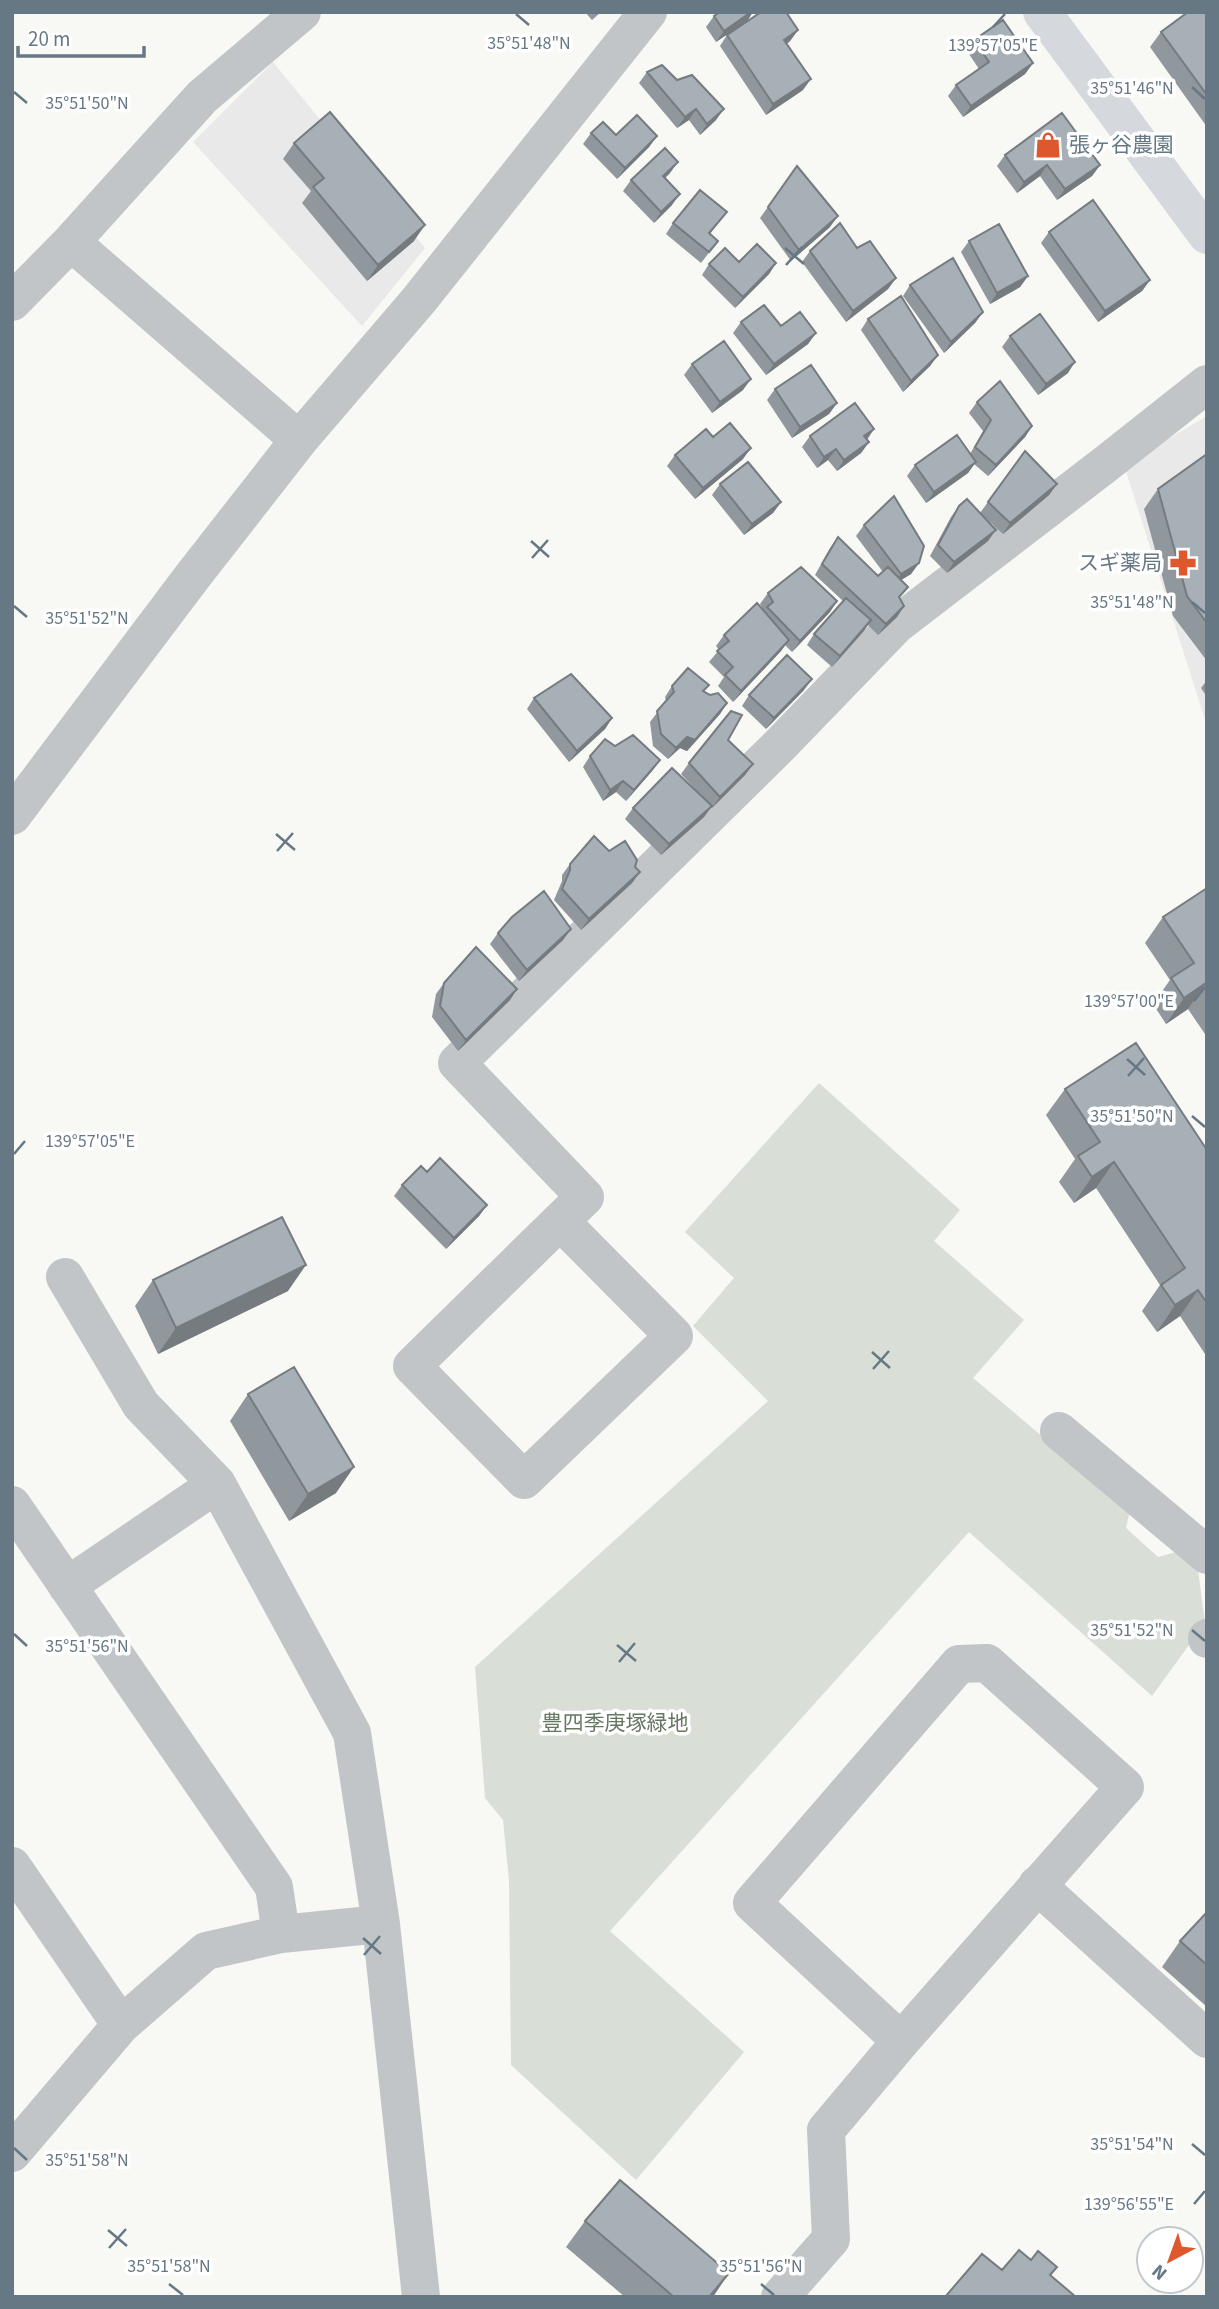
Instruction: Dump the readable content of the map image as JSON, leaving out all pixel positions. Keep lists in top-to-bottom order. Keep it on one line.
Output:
{"parks":["豊四季庚塚緑地"],"places":{"shop":["張ヶ谷農園"],"pharmacy":["スギ薬局"]},"scale_bar":"20 m","north":"bottom left","coordinates":["35°51'48\"N","139°57'05\"E","35°51'46\"N","35°51'50\"N","35°51'52\"N","139°57'00\"E","35°51'56\"N","35°51'54\"N","35°51'58\"N","139°56'55\"E"]}
